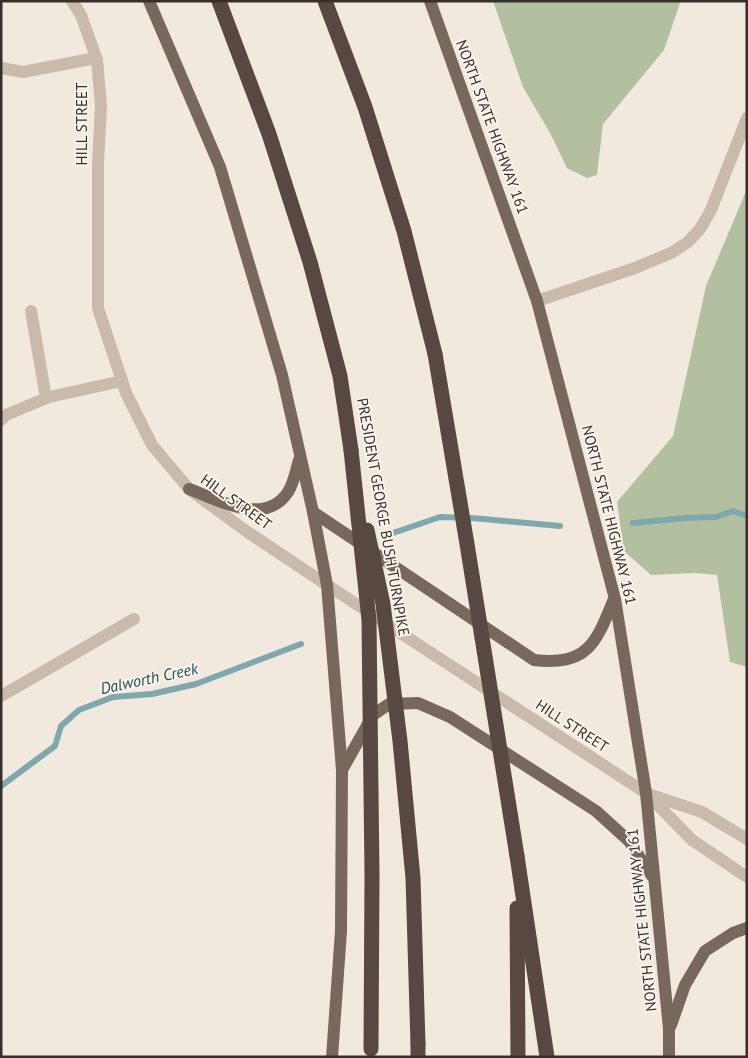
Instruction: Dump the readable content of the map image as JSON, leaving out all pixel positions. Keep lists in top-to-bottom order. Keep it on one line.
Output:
{"streets":{"highway":["PRESIDENT GEORGE BUSH TURNPIKE"],"main road":["NORTH STATE HIGHWAY 161"],"street":["HILL STREET"]},"crossings":[["HILL STREET","NORTH STATE HIGHWAY 161"]],"water":["Dalworth Creek"]}
